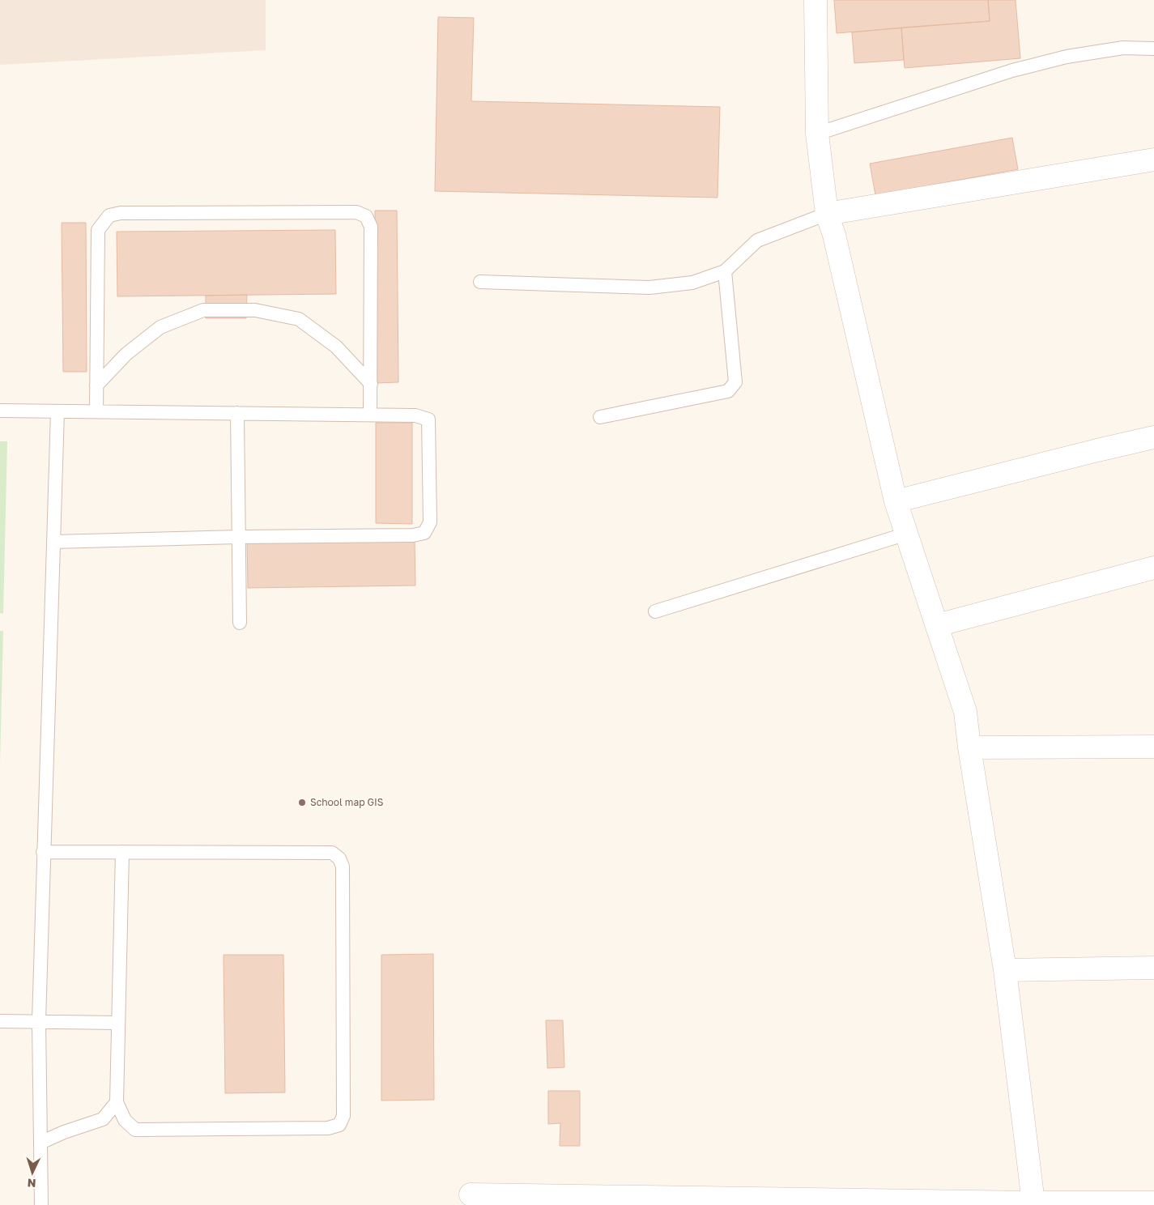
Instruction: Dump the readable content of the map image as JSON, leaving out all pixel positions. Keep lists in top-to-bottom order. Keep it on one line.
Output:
{"places":["School map GIS"],"north":"bottom"}
